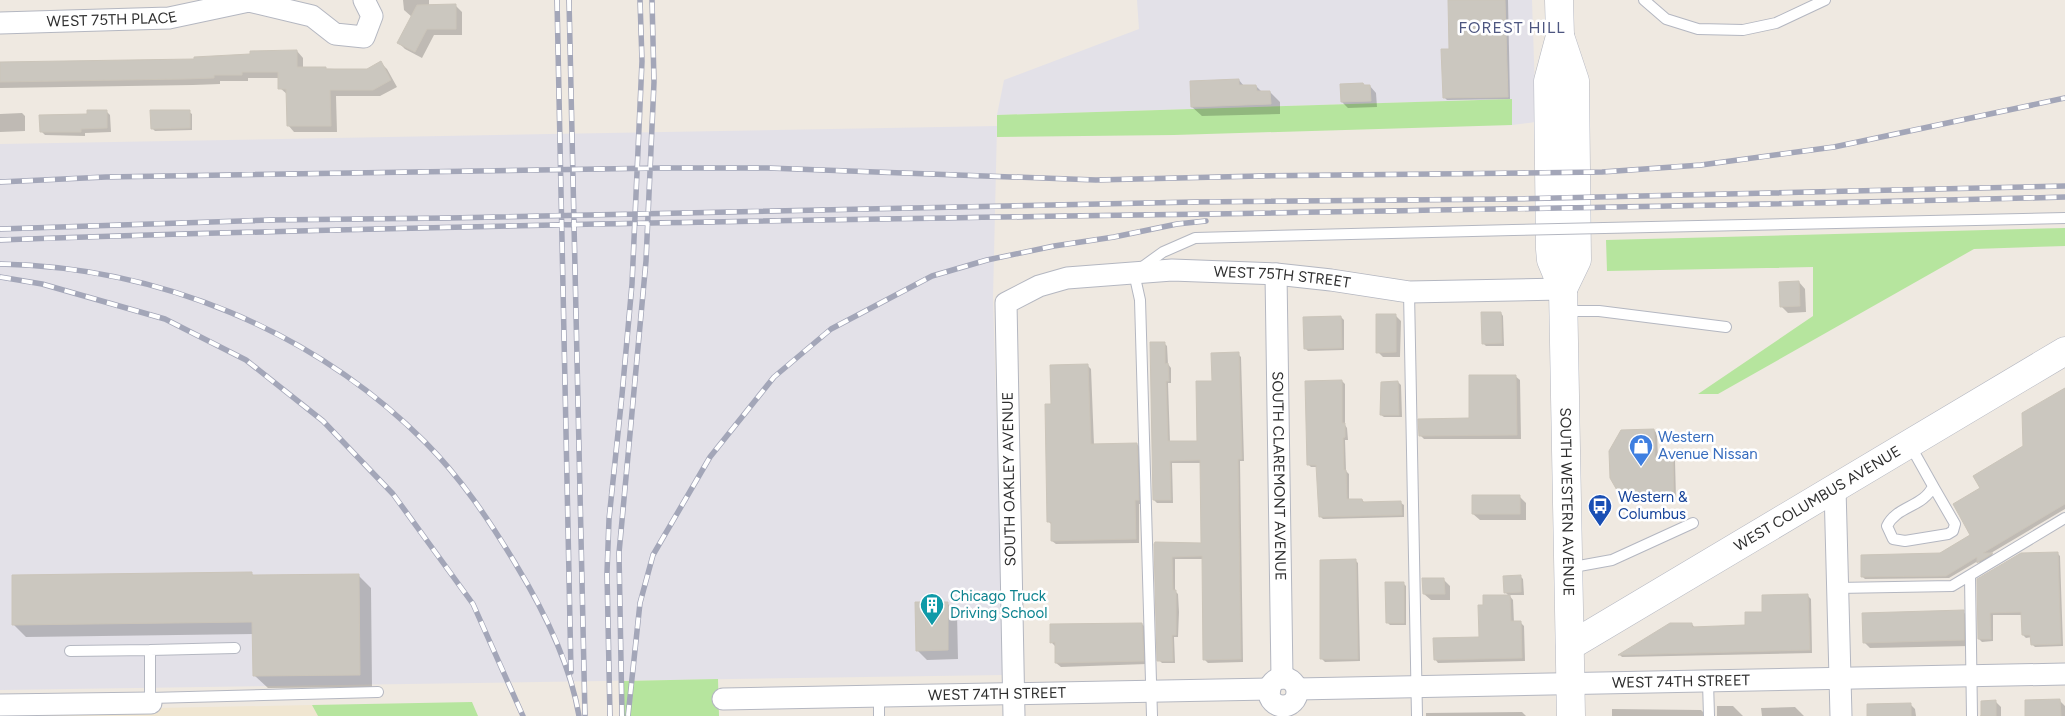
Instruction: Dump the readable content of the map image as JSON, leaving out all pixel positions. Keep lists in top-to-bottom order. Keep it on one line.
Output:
{"streets":{"main road":["WEST COLUMBUS AVENUE","SOUTH WESTERN AVENUE"],"street":["WEST 75TH PLACE","WEST 75TH STREET","SOUTH CLAREMONT AVENUE","SOUTH OAKLEY AVENUE","WEST 74TH STREET"]},"crossings":[["WEST 75TH STREET","SOUTH CLAREMONT AVENUE"],["WEST 75TH STREET","SOUTH OAKLEY AVENUE"],["WEST 75TH STREET","SOUTH WESTERN AVENUE"],["SOUTH CLAREMONT AVENUE","WEST 74TH STREET"],["SOUTH OAKLEY AVENUE","WEST 74TH STREET"],["WEST COLUMBUS AVENUE","SOUTH WESTERN AVENUE"],["SOUTH WESTERN AVENUE","WEST 74TH STREET"]],"districts":["FOREST HILL"],"places":{"shop":["Western Avenue Nissan"],"bus stop":["Western & Columbus"],"building":["Chicago Truck Driving School"]}}
